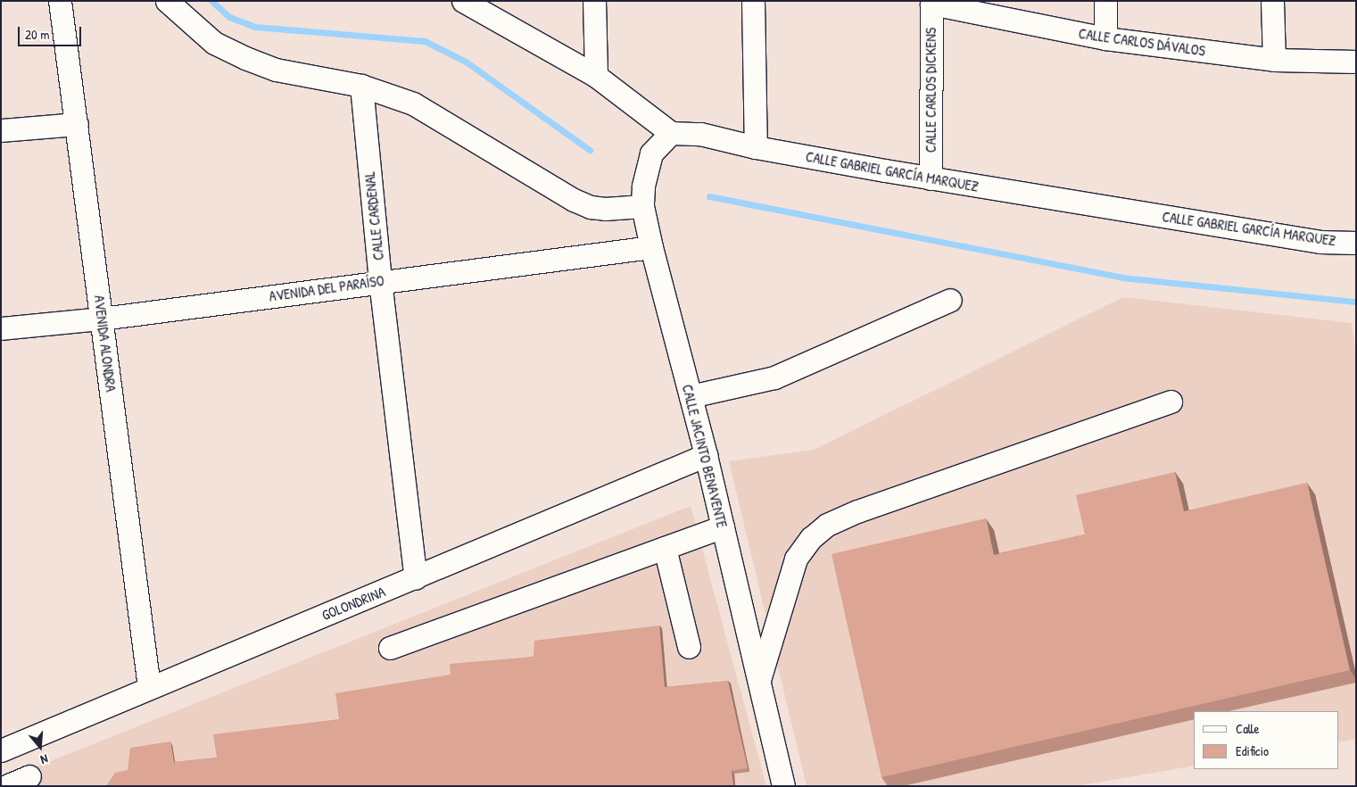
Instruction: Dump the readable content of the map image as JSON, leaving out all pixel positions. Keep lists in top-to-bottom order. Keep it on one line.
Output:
{"streets":{"street":["CALLE CARLOS DÁVALOS","CALLE CARLOS DICKENS","CALLE GABRIEL GARCÍA MARQUEZ","CALLE CARDENAL","AVENIDA DEL PARAÍSO","AVENIDA ALONDRA","CALLE JACINTO BENAVENTE","GOLONDRINA"]},"crossings":[["CALLE CARLOS DÁVALOS","CALLE CARLOS DICKENS"],["CALLE CARLOS DICKENS","CALLE GABRIEL GARCÍA MARQUEZ"],["CALLE GABRIEL GARCÍA MARQUEZ","CALLE JACINTO BENAVENTE"],["CALLE CARDENAL","AVENIDA DEL PARAÍSO"],["CALLE CARDENAL","GOLONDRINA"],["AVENIDA DEL PARAÍSO","AVENIDA ALONDRA"],["AVENIDA DEL PARAÍSO","CALLE JACINTO BENAVENTE"],["AVENIDA ALONDRA","GOLONDRINA"],["CALLE JACINTO BENAVENTE","GOLONDRINA"]],"legend":["Calle","Edificio"],"scale_bar":"20 m","north":"bottom"}
